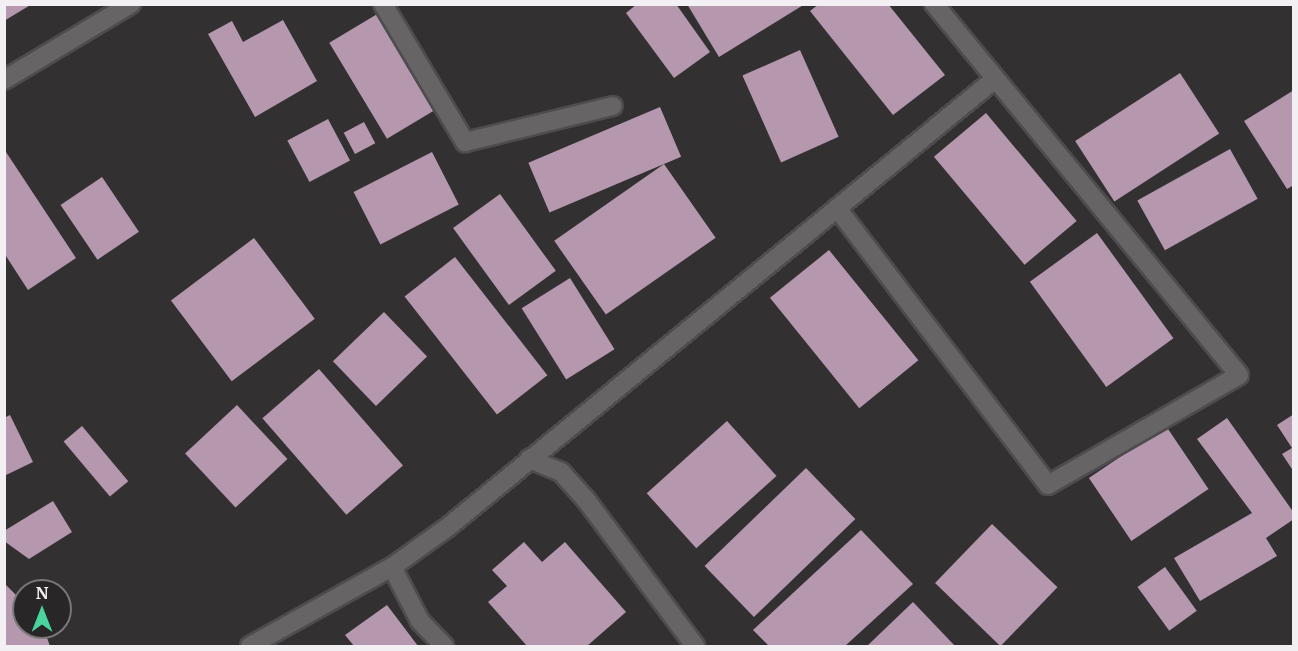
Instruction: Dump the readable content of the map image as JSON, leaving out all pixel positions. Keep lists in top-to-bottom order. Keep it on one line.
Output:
{"north":"top"}
